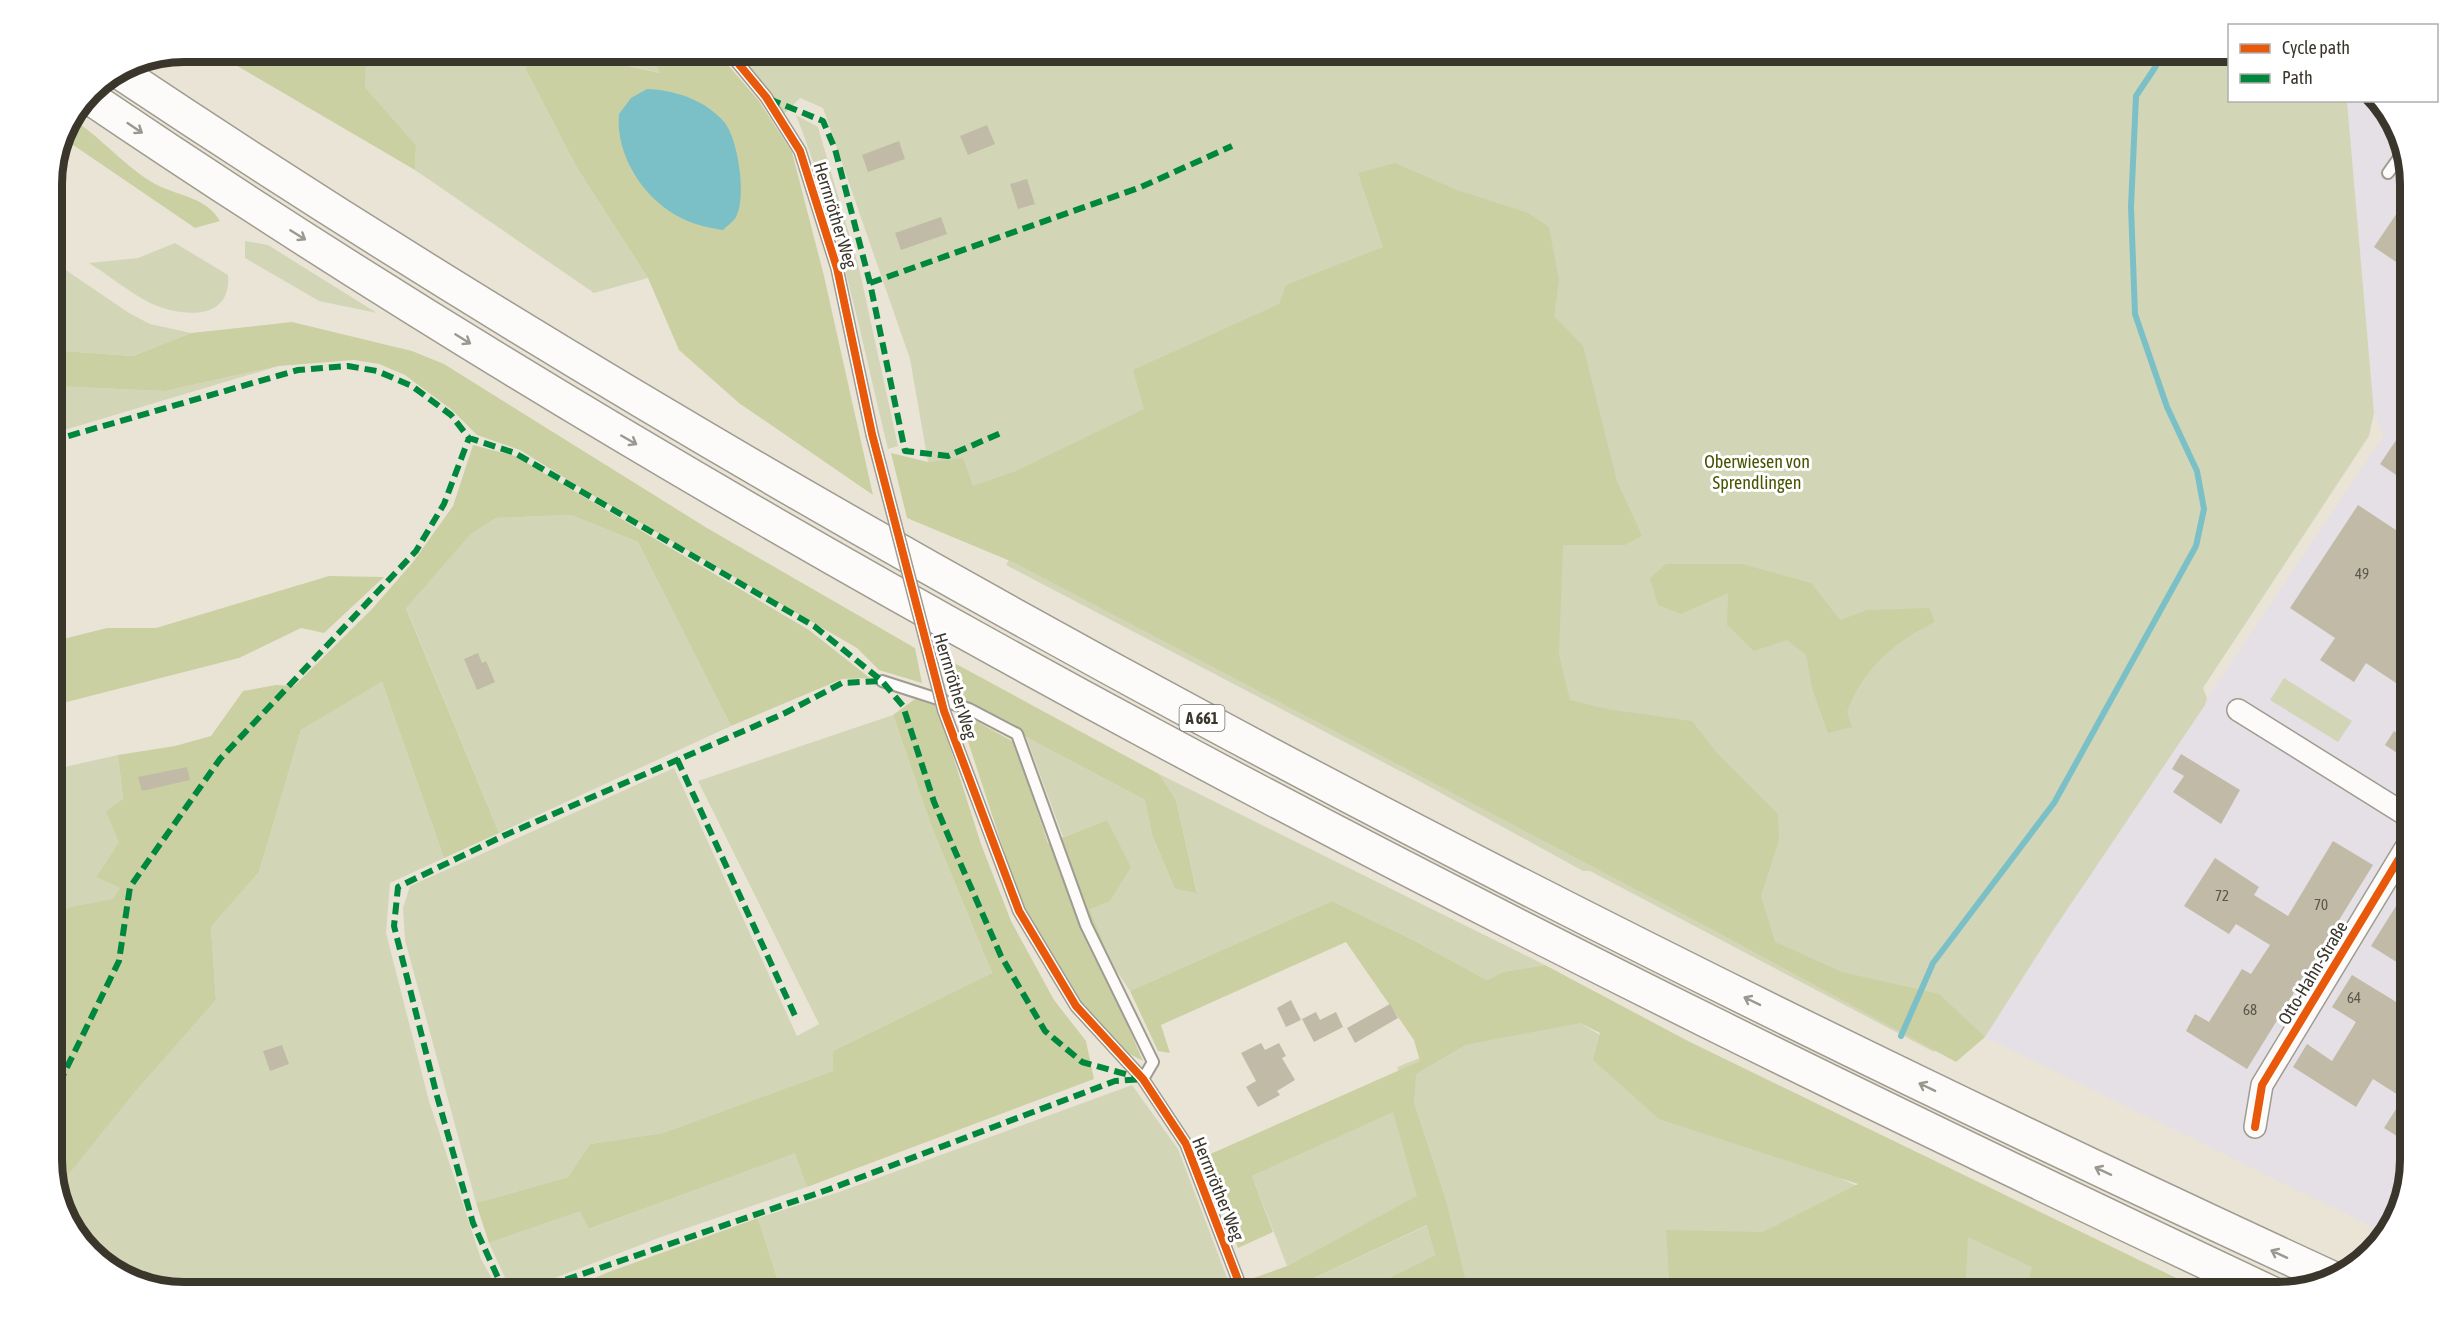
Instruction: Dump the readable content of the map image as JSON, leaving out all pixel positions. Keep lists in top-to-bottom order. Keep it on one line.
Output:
{"streets":{"highway":["A 661"],"street":["Otto-Hahn-Straße"],"lane":["Herrnröther Weg"]},"parks":["Oberwiesen von Sprendlingen"],"house_numbers":["49","72","70","64","68"],"legend":["Cycle path","Path"]}
